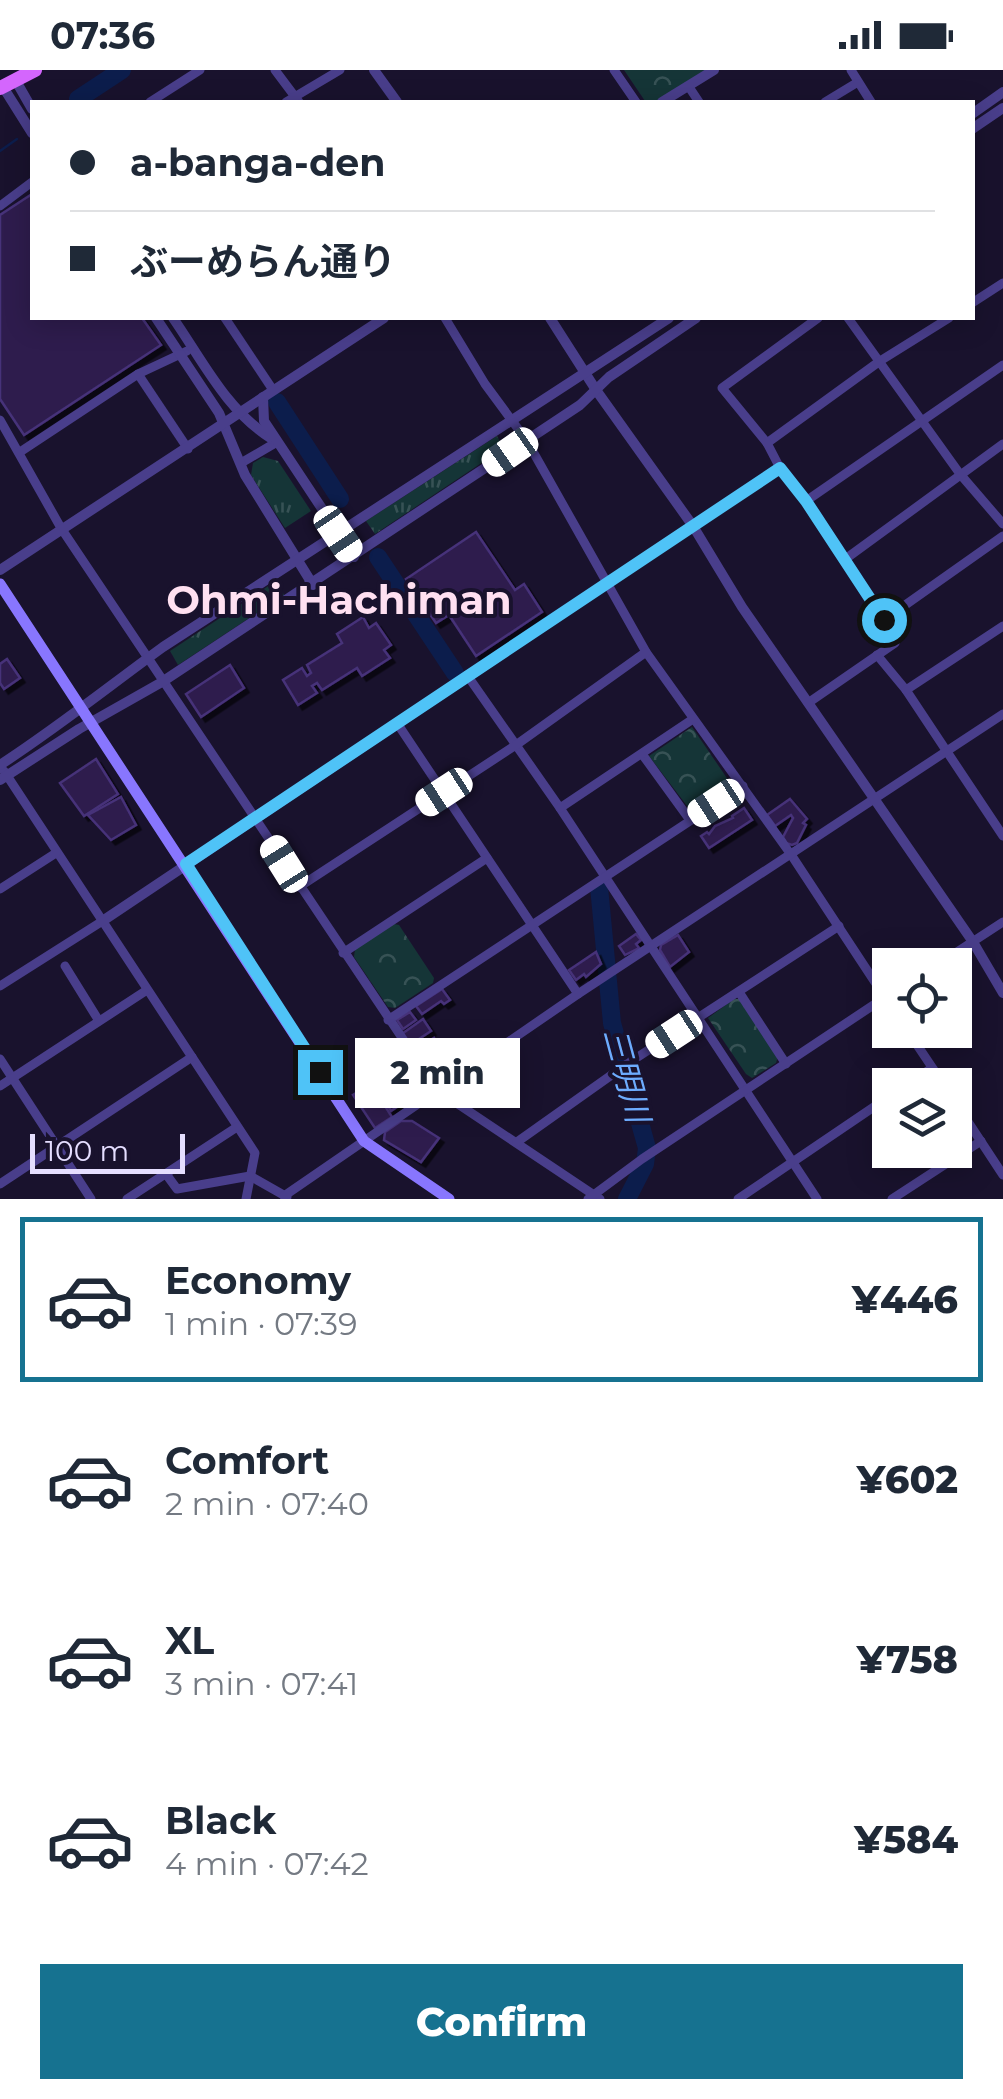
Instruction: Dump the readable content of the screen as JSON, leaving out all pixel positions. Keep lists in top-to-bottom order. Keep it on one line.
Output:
{"districts":["Ohmi-Hachiman"],"water":["三明川"],"scale_bar":"100 m","page":{"status":"07:36","banner":["a-banga-den","ぶーめらん通り"],"bubble":"2 min","scale":"100 m","list":[{"name":"Economy","note":"1 min · 07:39","value":"¥446"},{"name":"Comfort","note":"2 min · 07:40","value":"¥602"},{"name":"XL","note":"3 min · 07:41","value":"¥758"},{"name":"Black","note":"4 min · 07:42","value":"¥584"}],"buttons":"Confirm"}}
